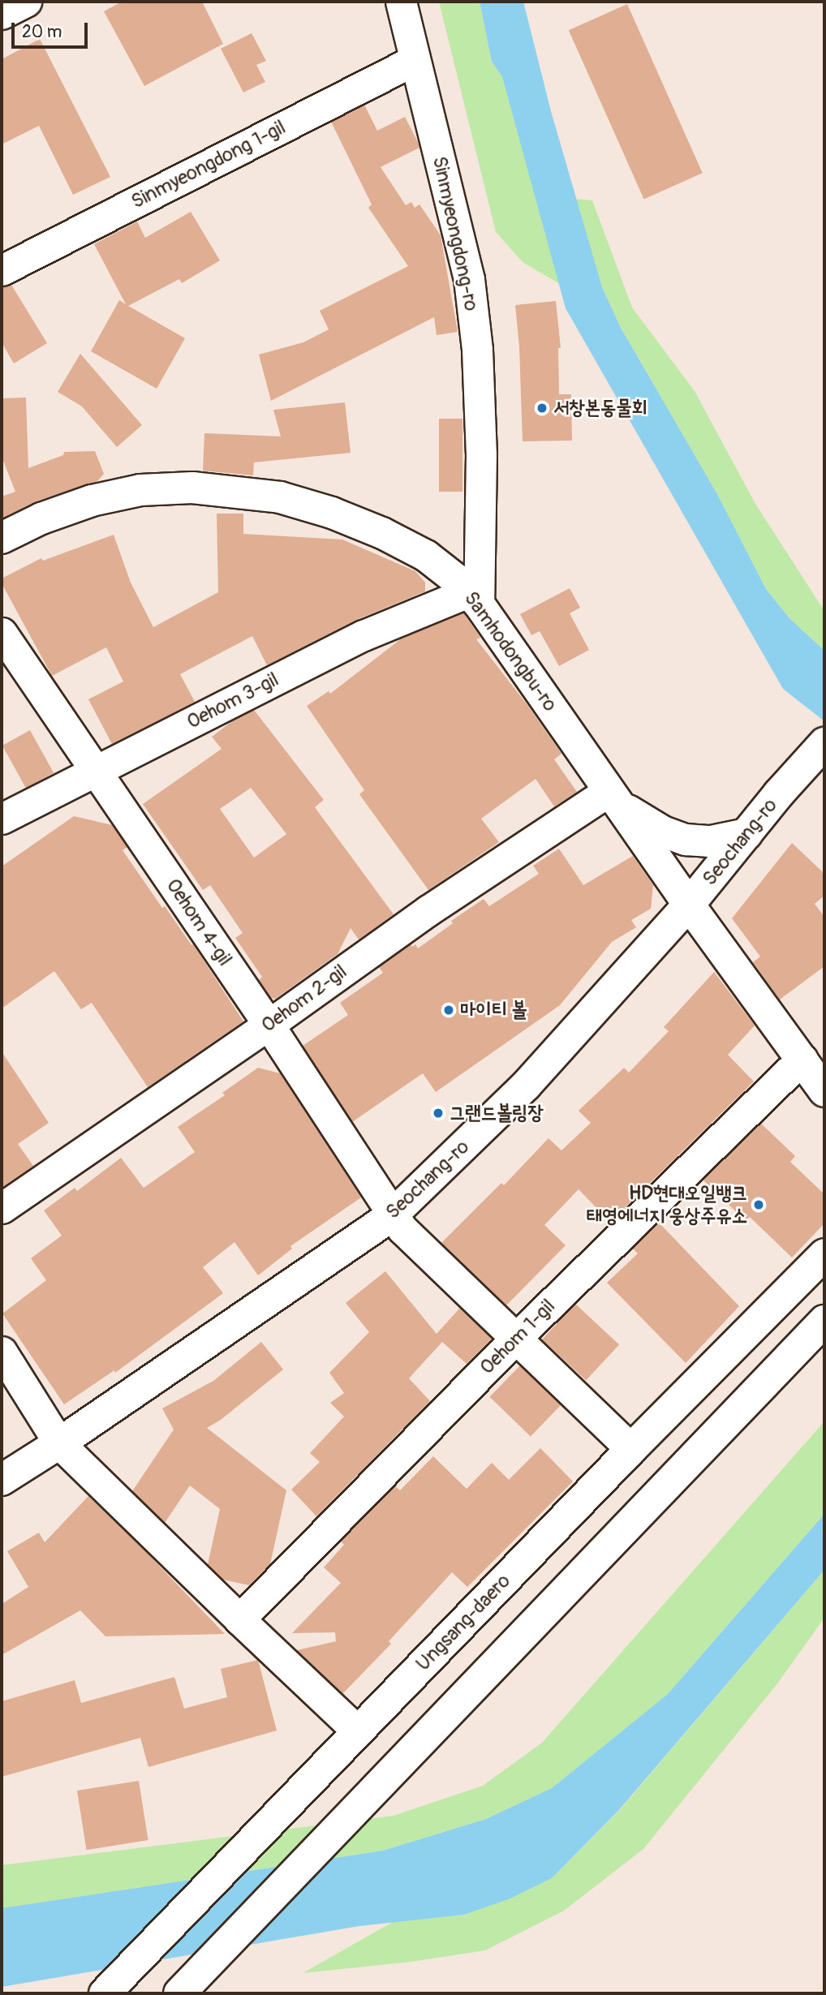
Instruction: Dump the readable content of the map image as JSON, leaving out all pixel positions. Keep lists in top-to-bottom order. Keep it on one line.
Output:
{"streets":{"street":["Sinmyeongdong 1-gil","Sinmyeongdong-ro","Samhodongbu-ro","Oehom 3-gil","Seochang-ro","Oehom 4-gil","Oehom 2-gil","Oehom 1-gil","Ungsang-daero"]},"crossings":[["Sinmyeongdong 1-gil","Sinmyeongdong-ro"],["Sinmyeongdong-ro","Samhodongbu-ro"],["Sinmyeongdong-ro","Oehom 3-gil"],["Samhodongbu-ro","Oehom 3-gil"],["Samhodongbu-ro","Seochang-ro"],["Samhodongbu-ro","Oehom 2-gil"],["Samhodongbu-ro","Oehom 1-gil"],["Oehom 3-gil","Oehom 4-gil"],["Seochang-ro","Oehom 4-gil"],["Oehom 4-gil","Oehom 2-gil"],["Oehom 4-gil","Oehom 1-gil"],["Oehom 4-gil","Ungsang-daero"]],"places":["서창본동물회","마이티 볼","그랜드볼링장","HD현대오일뱅크 태영에너지 웅상주유소"],"scale_bar":"20 m"}
